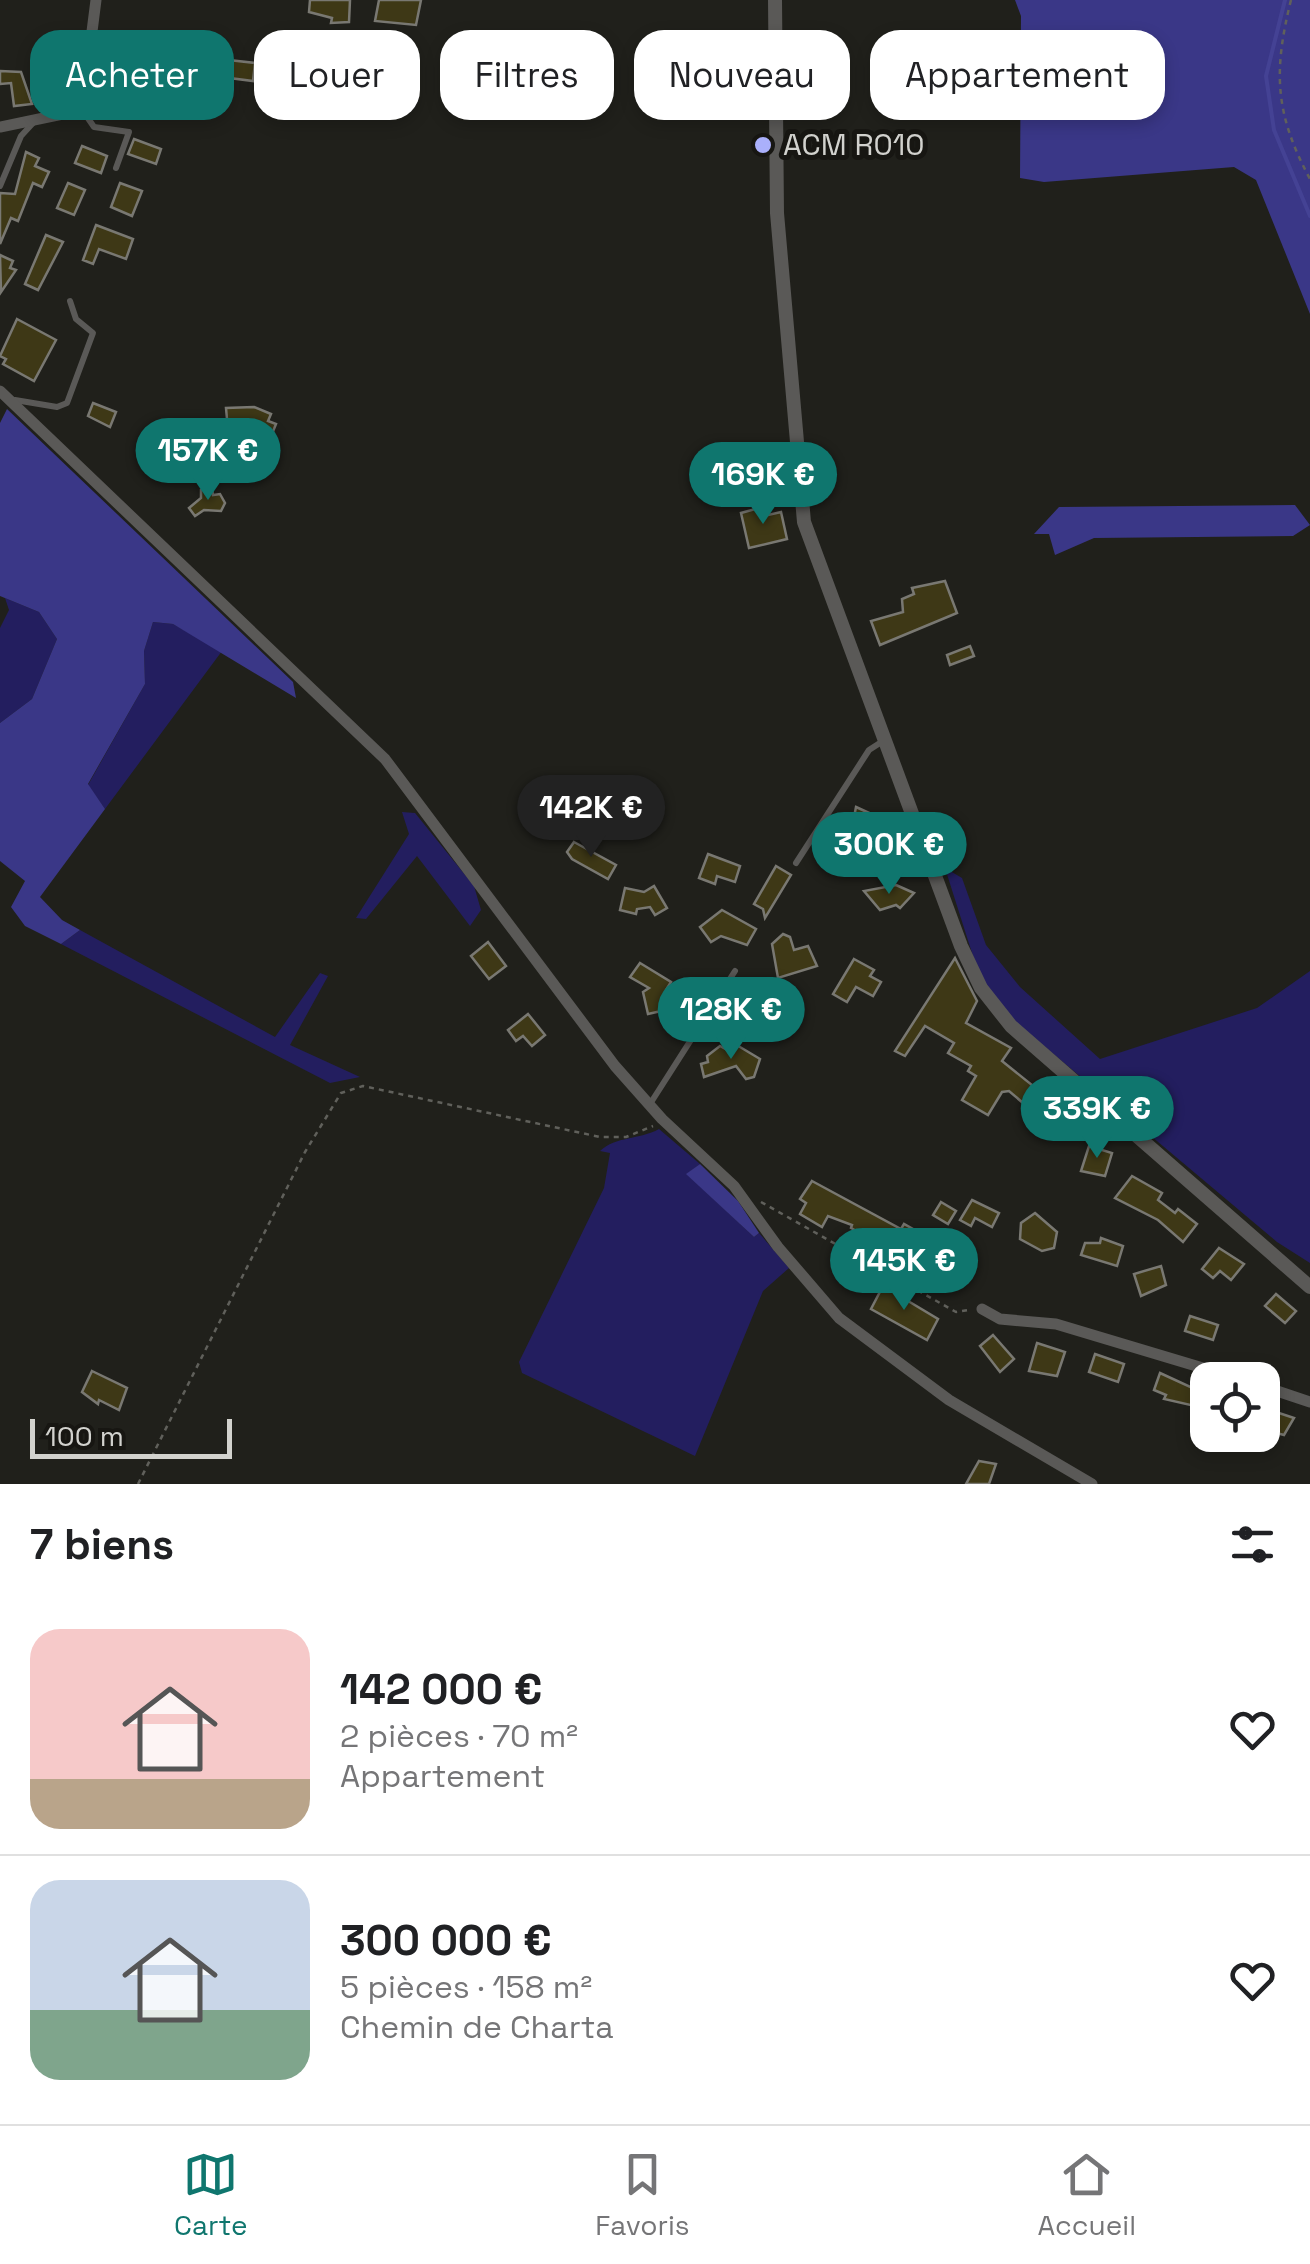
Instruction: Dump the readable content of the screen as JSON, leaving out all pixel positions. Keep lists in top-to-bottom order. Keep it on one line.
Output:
{"places":["ACM R010"],"scale_bar":"100 m","page":{"chip":["Acheter","Louer","Filtres","Nouveau","Appartement"],"price":["157K €","169K €","142K €","300K €","128K €","339K €","145K €"],"scale":"100 m","heading":"7 biens","list":[{"name":"142 000 €","note":"2 pièces · 70 m² · Appartement"},{"name":"300 000 €","note":"5 pièces · 158 m² · Chemin de Charta"}],"tabs":["Carte","Favoris","Accueil"]}}
